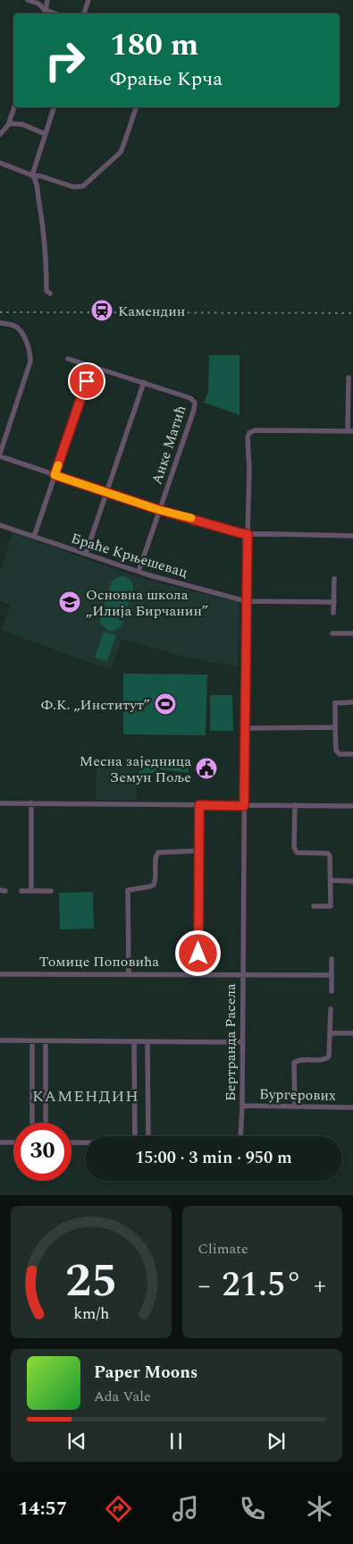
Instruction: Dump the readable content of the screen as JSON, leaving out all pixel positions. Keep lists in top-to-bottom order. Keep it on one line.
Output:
{"streets":{"street":["Анке Матић","Браће Крњешевац","Томице Поповића","Бертранда Расела","Бургерових"]},"crossings":[["Анке Матић","Браће Крњешевац"],["Браће Крњешевац","Бертранда Расела"],["Томице Поповића","Бертранда Расела"],["Бертранда Расела","Бургерових"]],"districts":["КАМЕНДИН"],"places":{"station":["Камендин"],"school or university":["Основна школа „Илија Бирчанин”"],"sports":["Ф.К. „Институт”"],"public building":["Месна заједница Земун Поље"]},"page":{"turn":["180 m","Фрање Крча"],"limit":"30","trip":"15:00 · 3 min · 950 m","tile":"Climate","heat":["−","21.5°","+"],"song":["Paper Moons","Ada Vale"],"tabs":"14:57","gauge":["25","km/h"]}}
